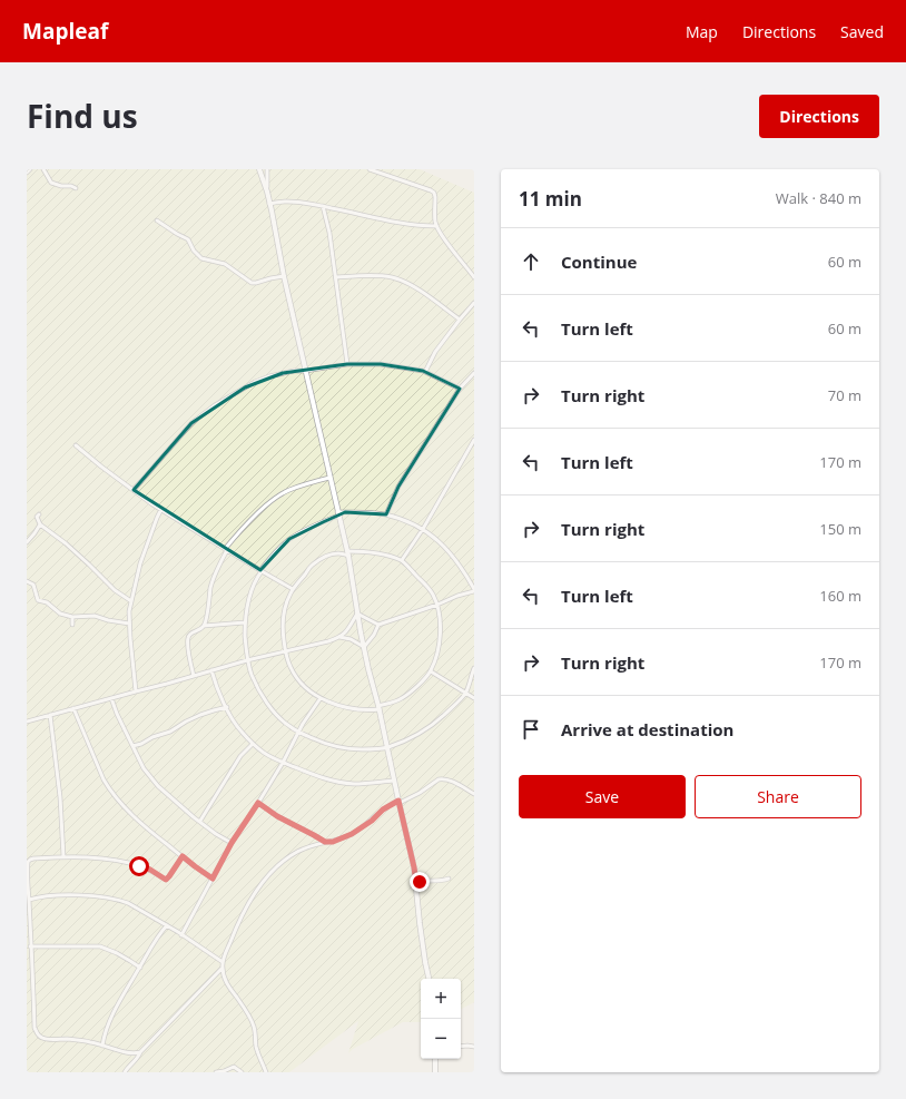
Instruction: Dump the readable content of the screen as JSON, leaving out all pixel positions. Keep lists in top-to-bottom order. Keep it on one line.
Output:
{"page":{"header":"Mapleaf","nav":["Map","Directions","Saved"],"title":"Find us","buttons":["Directions",["Save","Share"]],"heading":["11 min","Walk · 840 m"],"list":[["Continue","60 m"],["Turn left","60 m"],["Turn right","70 m"],["Turn left","170 m"],["Turn right","150 m"],["Turn left","160 m"],["Turn right","170 m"],"Arrive at destination"],"map_buttons":["+","−"]}}
